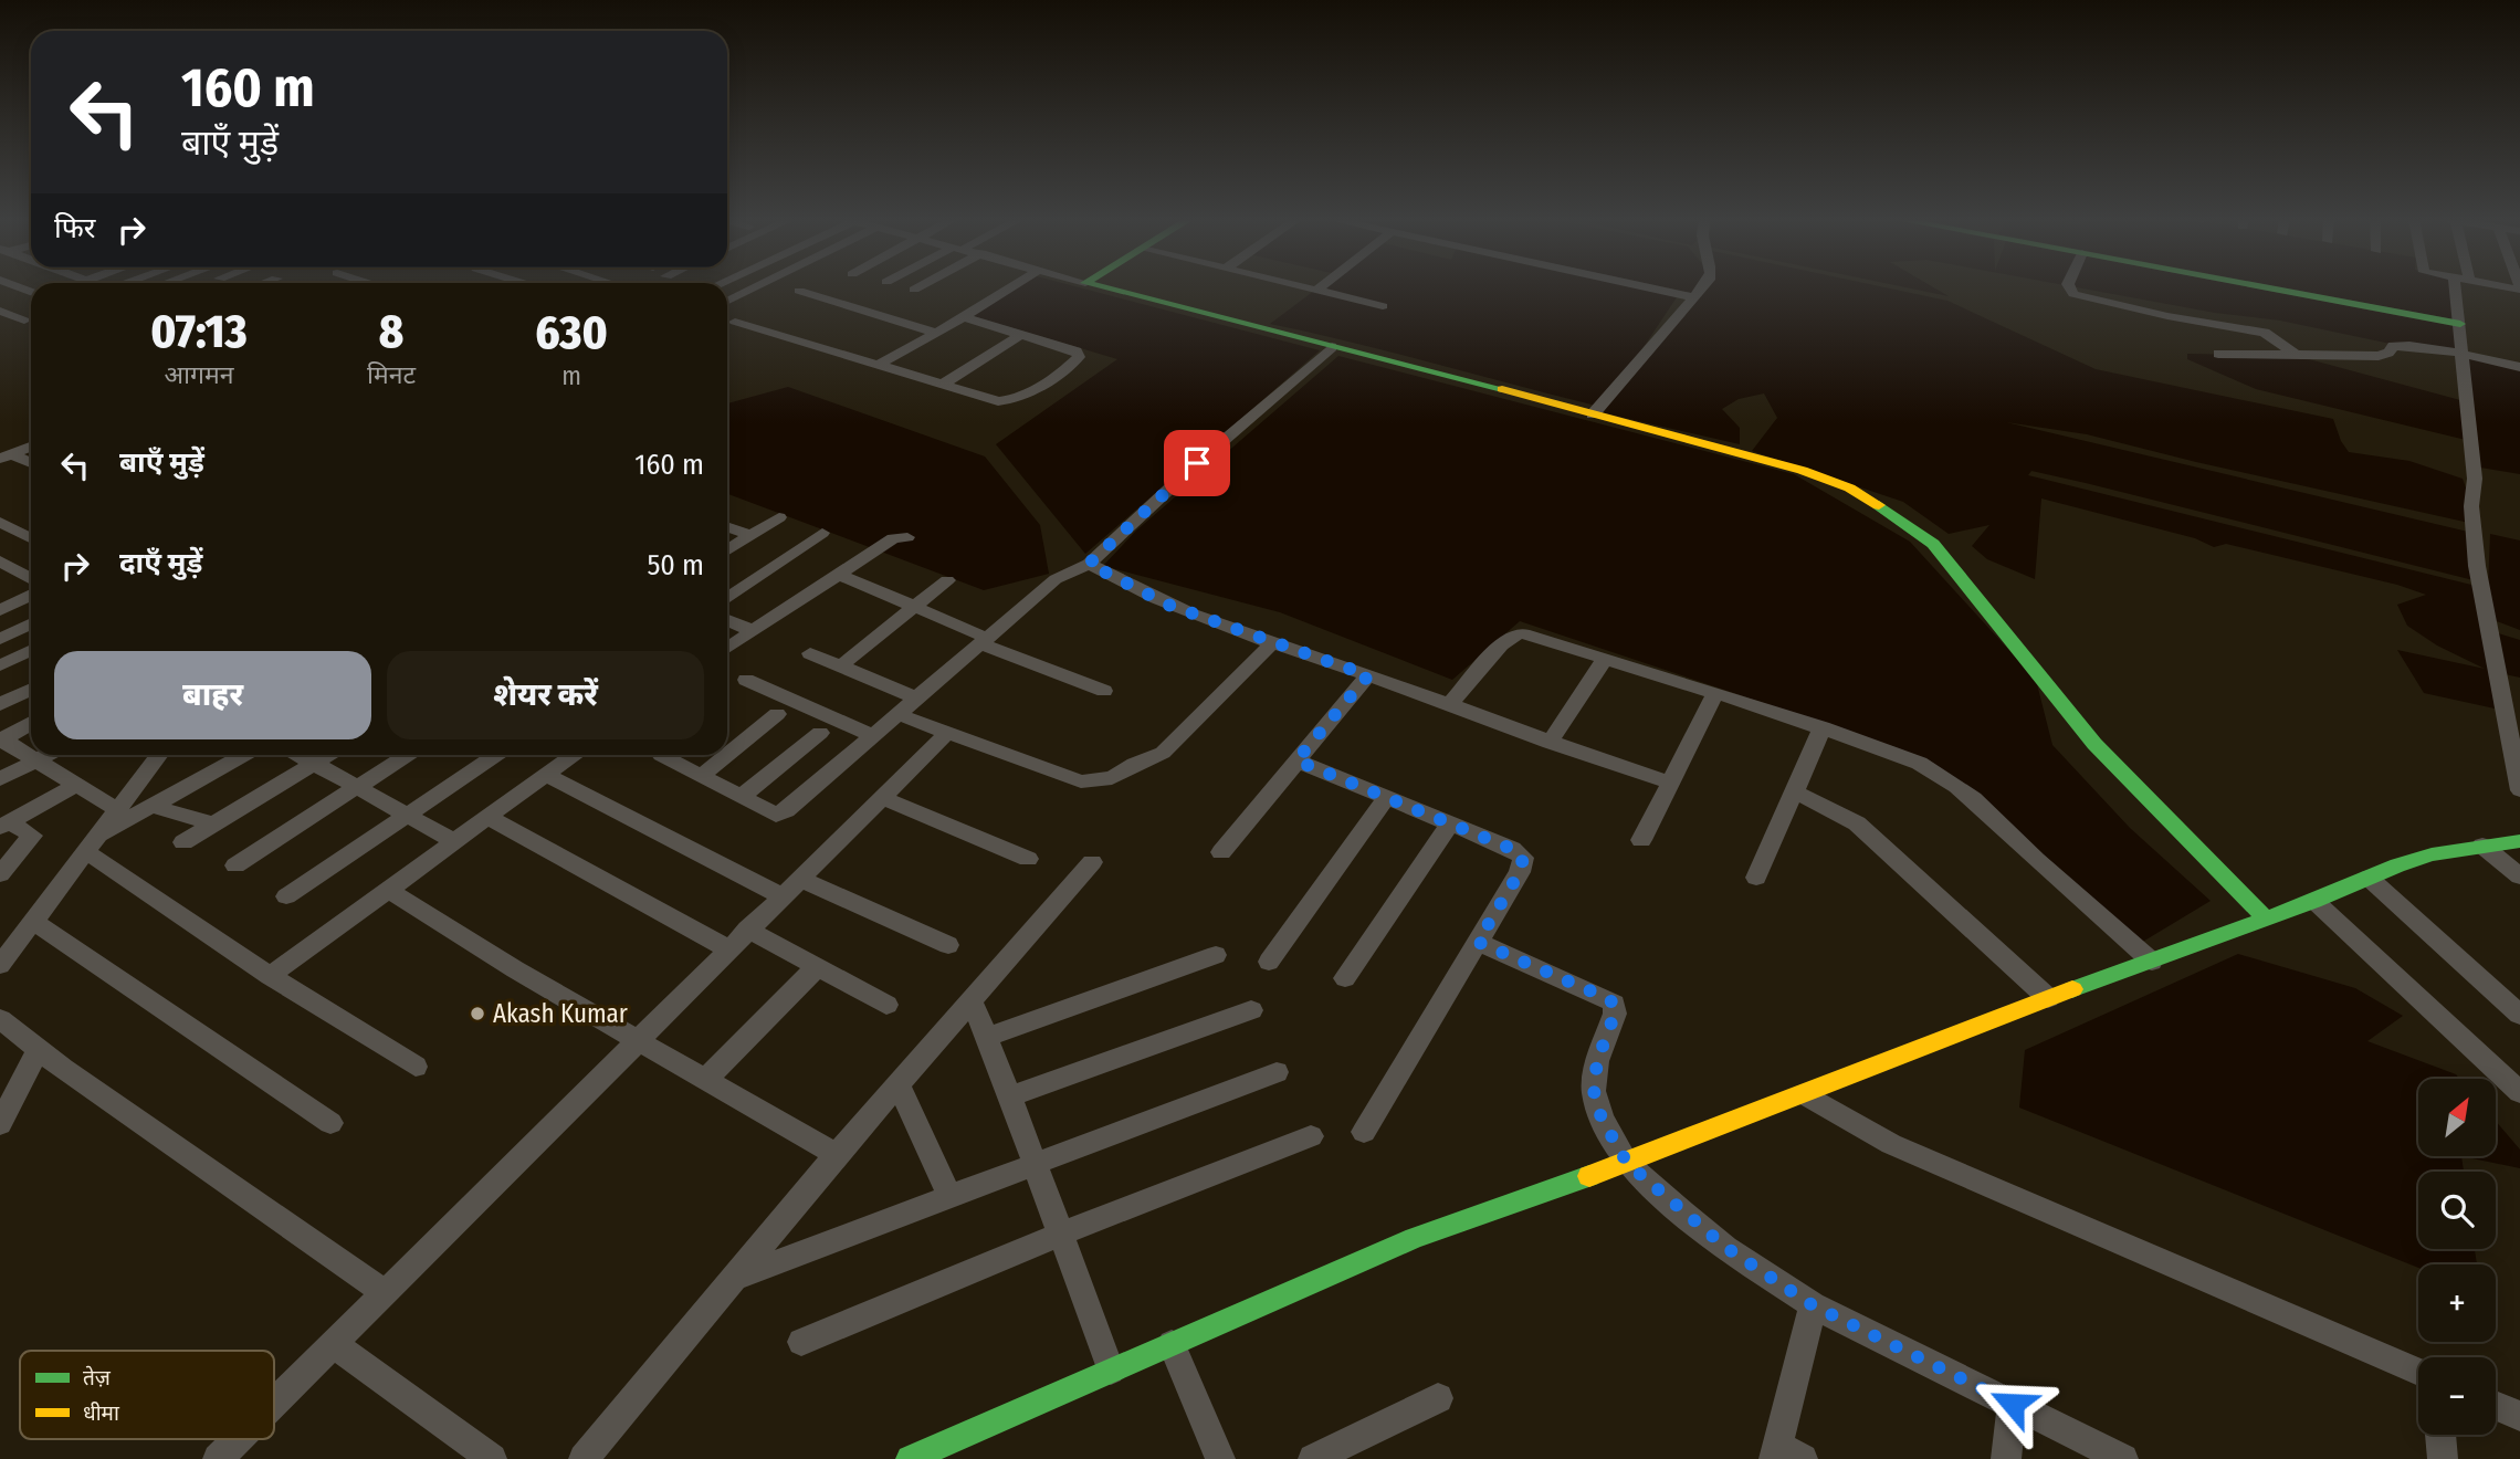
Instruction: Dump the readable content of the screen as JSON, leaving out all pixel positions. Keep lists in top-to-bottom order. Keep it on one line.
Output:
{"places":["Akash Kumar"],"legend":["तेज़","धीमा"],"north":"top right","page":{"turn":["160 m","बाएँ मुड़ें"],"then":"फिर","eta":["07:13","आगमन","8","मिनट","630","m"],"list":[{"name":"बाएँ मुड़ें","value":"160 m"},{"name":"दाएँ मुड़ें","value":"50 m"}],"buttons":["बाहर","शेयर करें"],"map_buttons":["+","−"]}}
